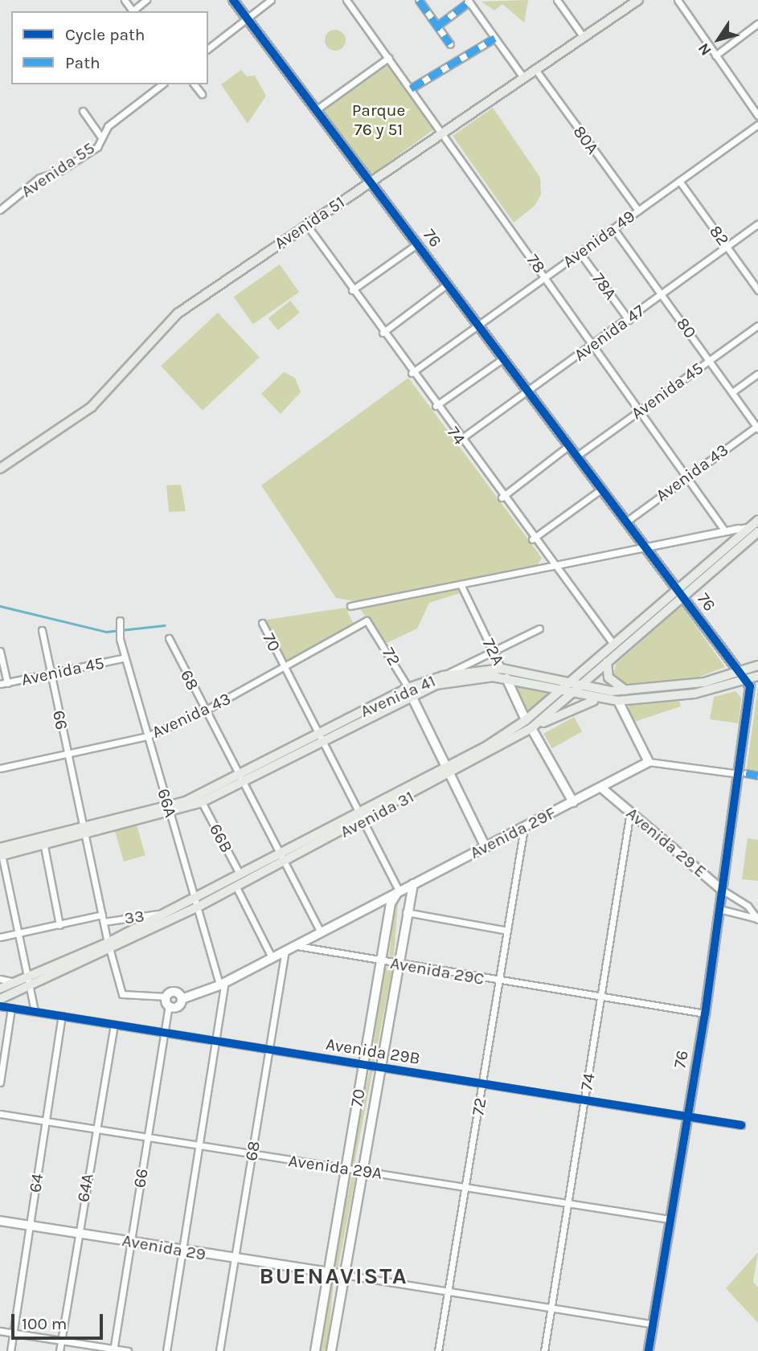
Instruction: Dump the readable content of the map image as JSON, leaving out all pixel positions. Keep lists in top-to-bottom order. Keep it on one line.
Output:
{"streets":{"main road":["Avenida 51","Avenida 41","Avenida 31"],"street":["80A","Avenida 55","82","76","Avenida 49","78","78A","80","Avenida 47","Avenida 45","74","Avenida 43","70","72A","72","68","66","66A","Avenida 29F","66B","Avenida 29 E","33","Avenida 29C","Avenida 29B","Avenida 29A","64","64A","Avenida 29"]},"crossings":[["80A","Avenida 51"],["80A","Avenida 49"],["Avenida 51","76"],["Avenida 51","78"],["Avenida 51","74"],["82","Avenida 49"],["82","Avenida 47"],["76","Avenida 49"],["76","Avenida 47"],["76","Avenida 45"],["76","Avenida 43"],["76","Avenida 29 E"],["76","Avenida 29C"],["76","Avenida 29B"],["76","Avenida 29A"],["Avenida 49","78"],["Avenida 49","78A"],["Avenida 49","80"],["Avenida 49","74"],["78","Avenida 47"],["78","Avenida 45"],["78","Avenida 43"],["78A","Avenida 47"],["80","Avenida 47"],["80","Avenida 45"],["80","Avenida 43"],["Avenida 47","74"],["Avenida 45","66"],["Avenida 45","66A"],["74","Avenida 29 E"],["74","Avenida 29C"],["74","Avenida 29B"],["74","Avenida 29A"],["Avenida 43","70"],["Avenida 43","72"],["Avenida 43","68"],["Avenida 43","66"],["Avenida 43","66A"],["70","Avenida 41"],["70","Avenida 31"],["70","Avenida 29F"],["70","Avenida 29C"],["70","Avenida 29B"],["70","Avenida 29A"],["70","Avenida 29"],["72A","Avenida 41"],["72A","Avenida 31"],["72A","Avenida 29F"],["72","Avenida 41"],["72","Avenida 31"],["72","Avenida 29F"],["72","Avenida 29C"],["72","Avenida 29B"],["72","Avenida 29A"],["68","Avenida 41"],["68","Avenida 31"],["68","Avenida 29F"],["68","Avenida 29B"],["68","Avenida 29A"],["68","Avenida 29"],["Avenida 41","66"],["Avenida 41","66A"],["Avenida 41","Avenida 31"],["Avenida 41","66B"],["66","Avenida 31"],["66","33"],["66","Avenida 29B"],["66","Avenida 29A"],["66","Avenida 29"],["66A","Avenida 31"],["66A","Avenida 29B"],["66A","Avenida 29A"],["66A","Avenida 29"],["Avenida 31","66B"],["Avenida 31","33"],["Avenida 29F","Avenida 29 E"],["Avenida 29F","Avenida 29C"],["Avenida 29B","64"],["Avenida 29B","64A"],["Avenida 29A","64"],["Avenida 29A","64A"],["64","Avenida 29"],["64A","Avenida 29"]],"districts":["BUENAVISTA"],"parks":["Parque 76 y 51"],"legend":["Cycle path","Path"],"scale_bar":"100 m","north":"bottom left"}
